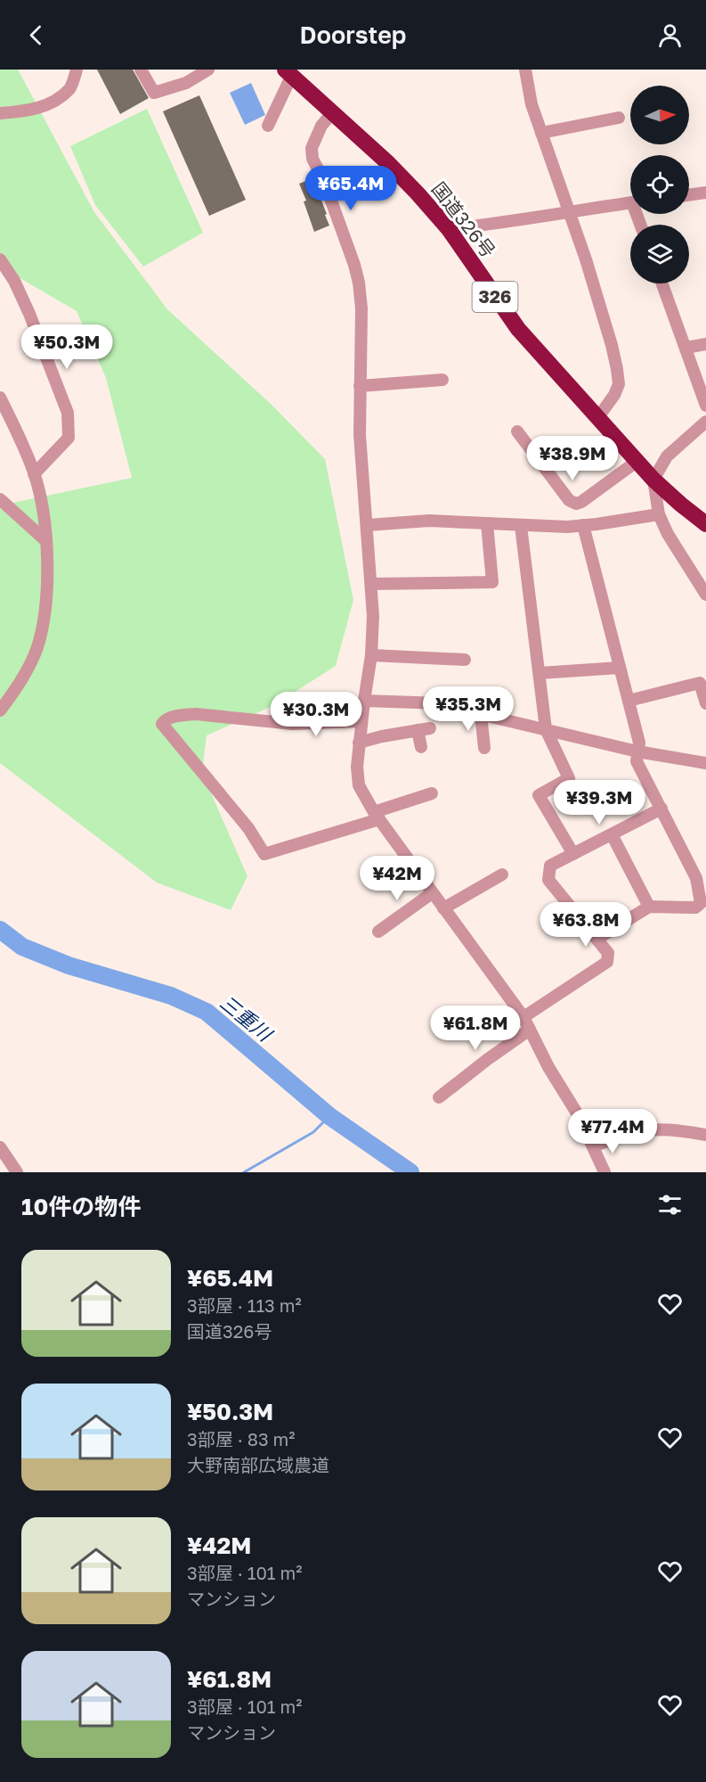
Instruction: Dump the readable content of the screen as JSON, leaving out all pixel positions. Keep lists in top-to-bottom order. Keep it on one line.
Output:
{"streets":{"highway":["国道326号","326"]},"water":["三重川"],"north":"right","page":{"header":"Doorstep","price":["¥65.4M","¥50.3M","¥38.9M","¥35.3M","¥30.3M","¥39.3M","¥42M","¥63.8M","¥61.8M","¥77.4M"],"heading":"10件の物件","list":[{"name":"¥65.4M","note":"3部屋 · 113 m² · 国道326号"},{"name":"¥50.3M","note":"3部屋 · 83 m² · 大野南部広域農道"},{"name":"¥42M","note":"3部屋 · 101 m² · マンション"},{"name":"¥61.8M","note":"3部屋 · 101 m² · マンション"}]}}
